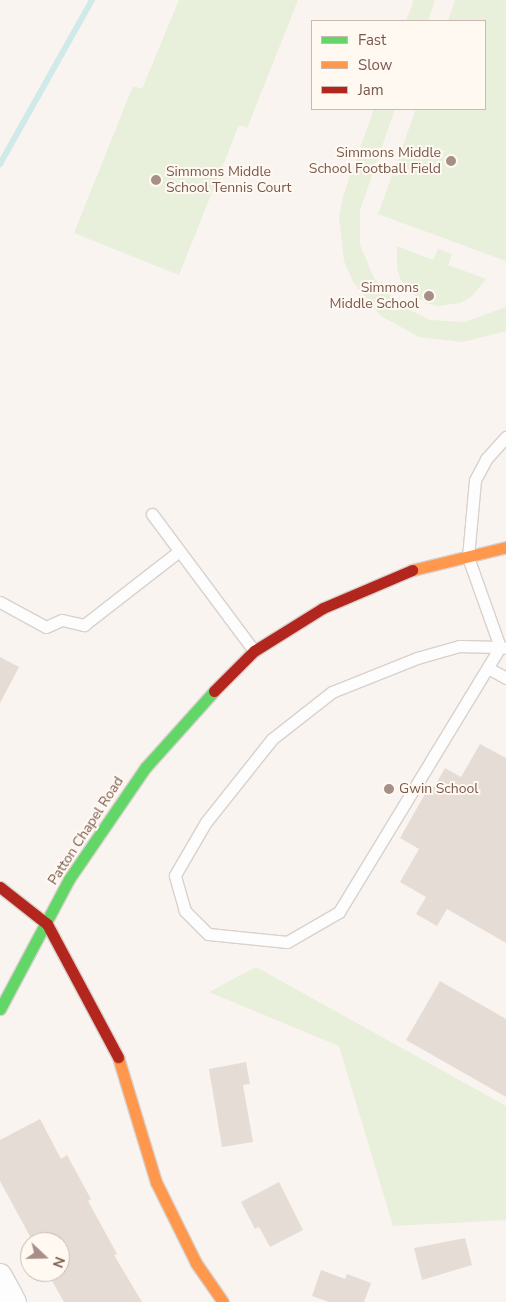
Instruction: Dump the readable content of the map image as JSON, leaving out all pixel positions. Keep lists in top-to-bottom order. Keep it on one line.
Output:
{"streets":{"street":["Patton Chapel Road"]},"places":["Simmons Middle School Football Field","Simmons Middle School Tennis Court","Simmons Middle School","Gwin School"],"legend":["Fast","Slow","Jam"],"north":"right"}
